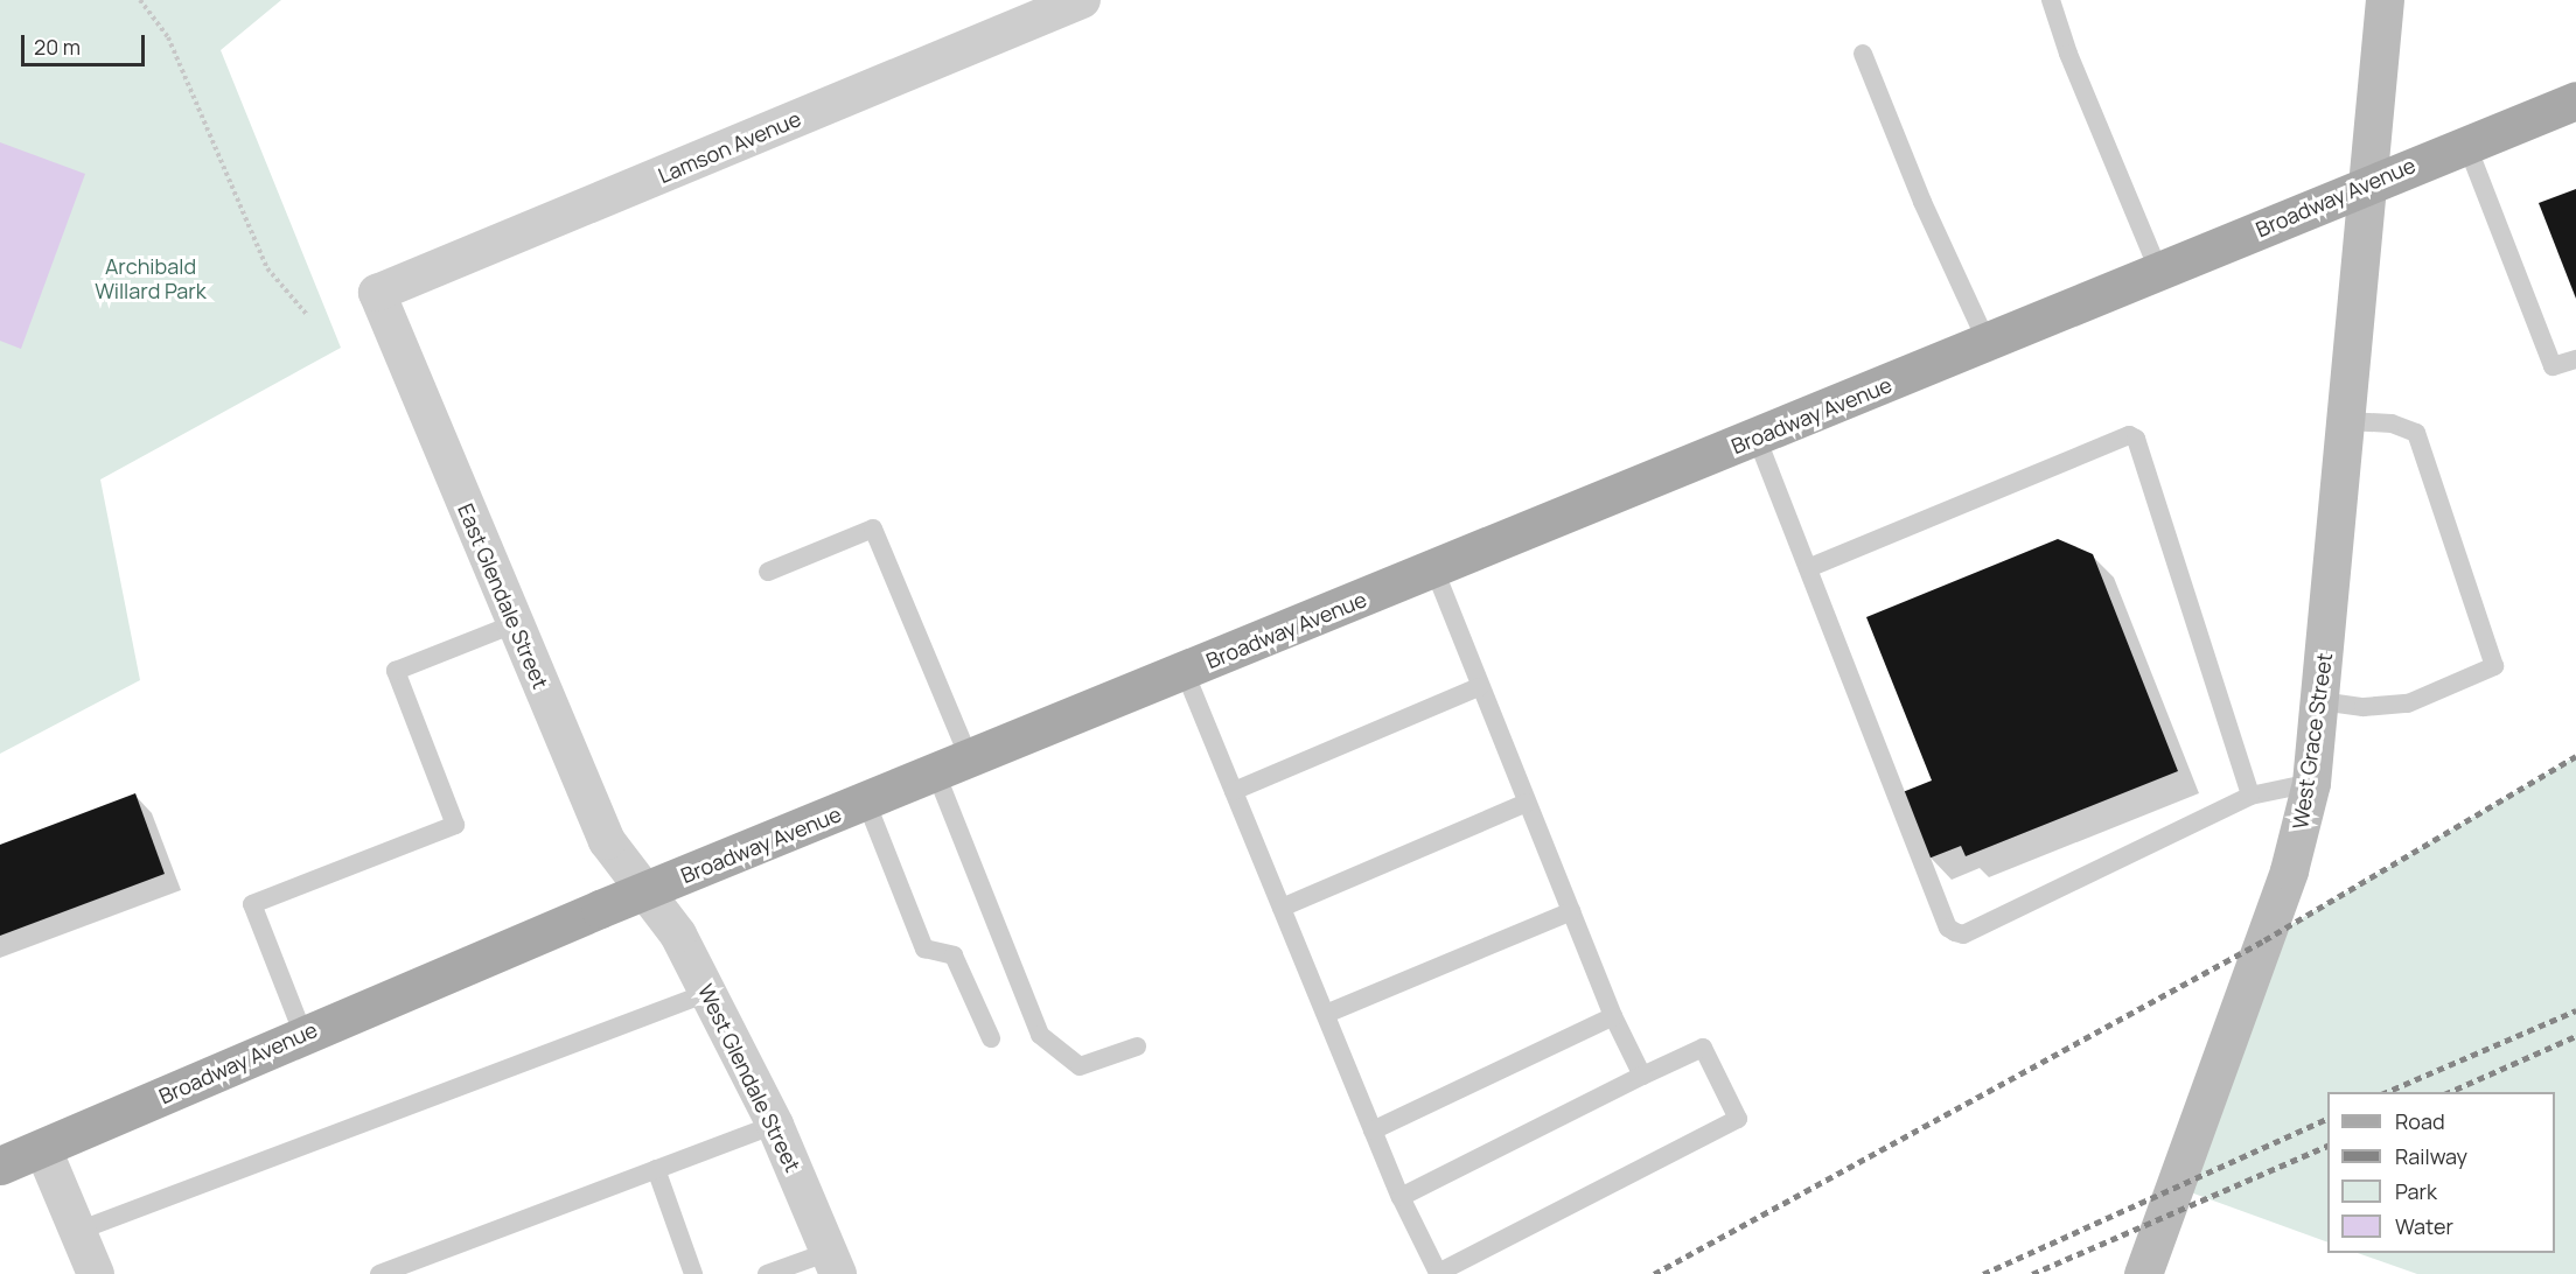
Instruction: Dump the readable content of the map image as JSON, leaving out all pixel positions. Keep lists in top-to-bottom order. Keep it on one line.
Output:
{"streets":{"main road":["Broadway Avenue"],"street":["Lamson Avenue","East Glendale Street","West Grace Street","West Glendale Street"]},"crossings":[["Lamson Avenue","East Glendale Street"],["Broadway Avenue","East Glendale Street"],["Broadway Avenue","West Grace Street"],["Broadway Avenue","West Glendale Street"],["East Glendale Street","West Glendale Street"]],"parks":["Archibald Willard Park"],"legend":["Road","Railway","Park","Water"],"scale_bar":"20 m"}
